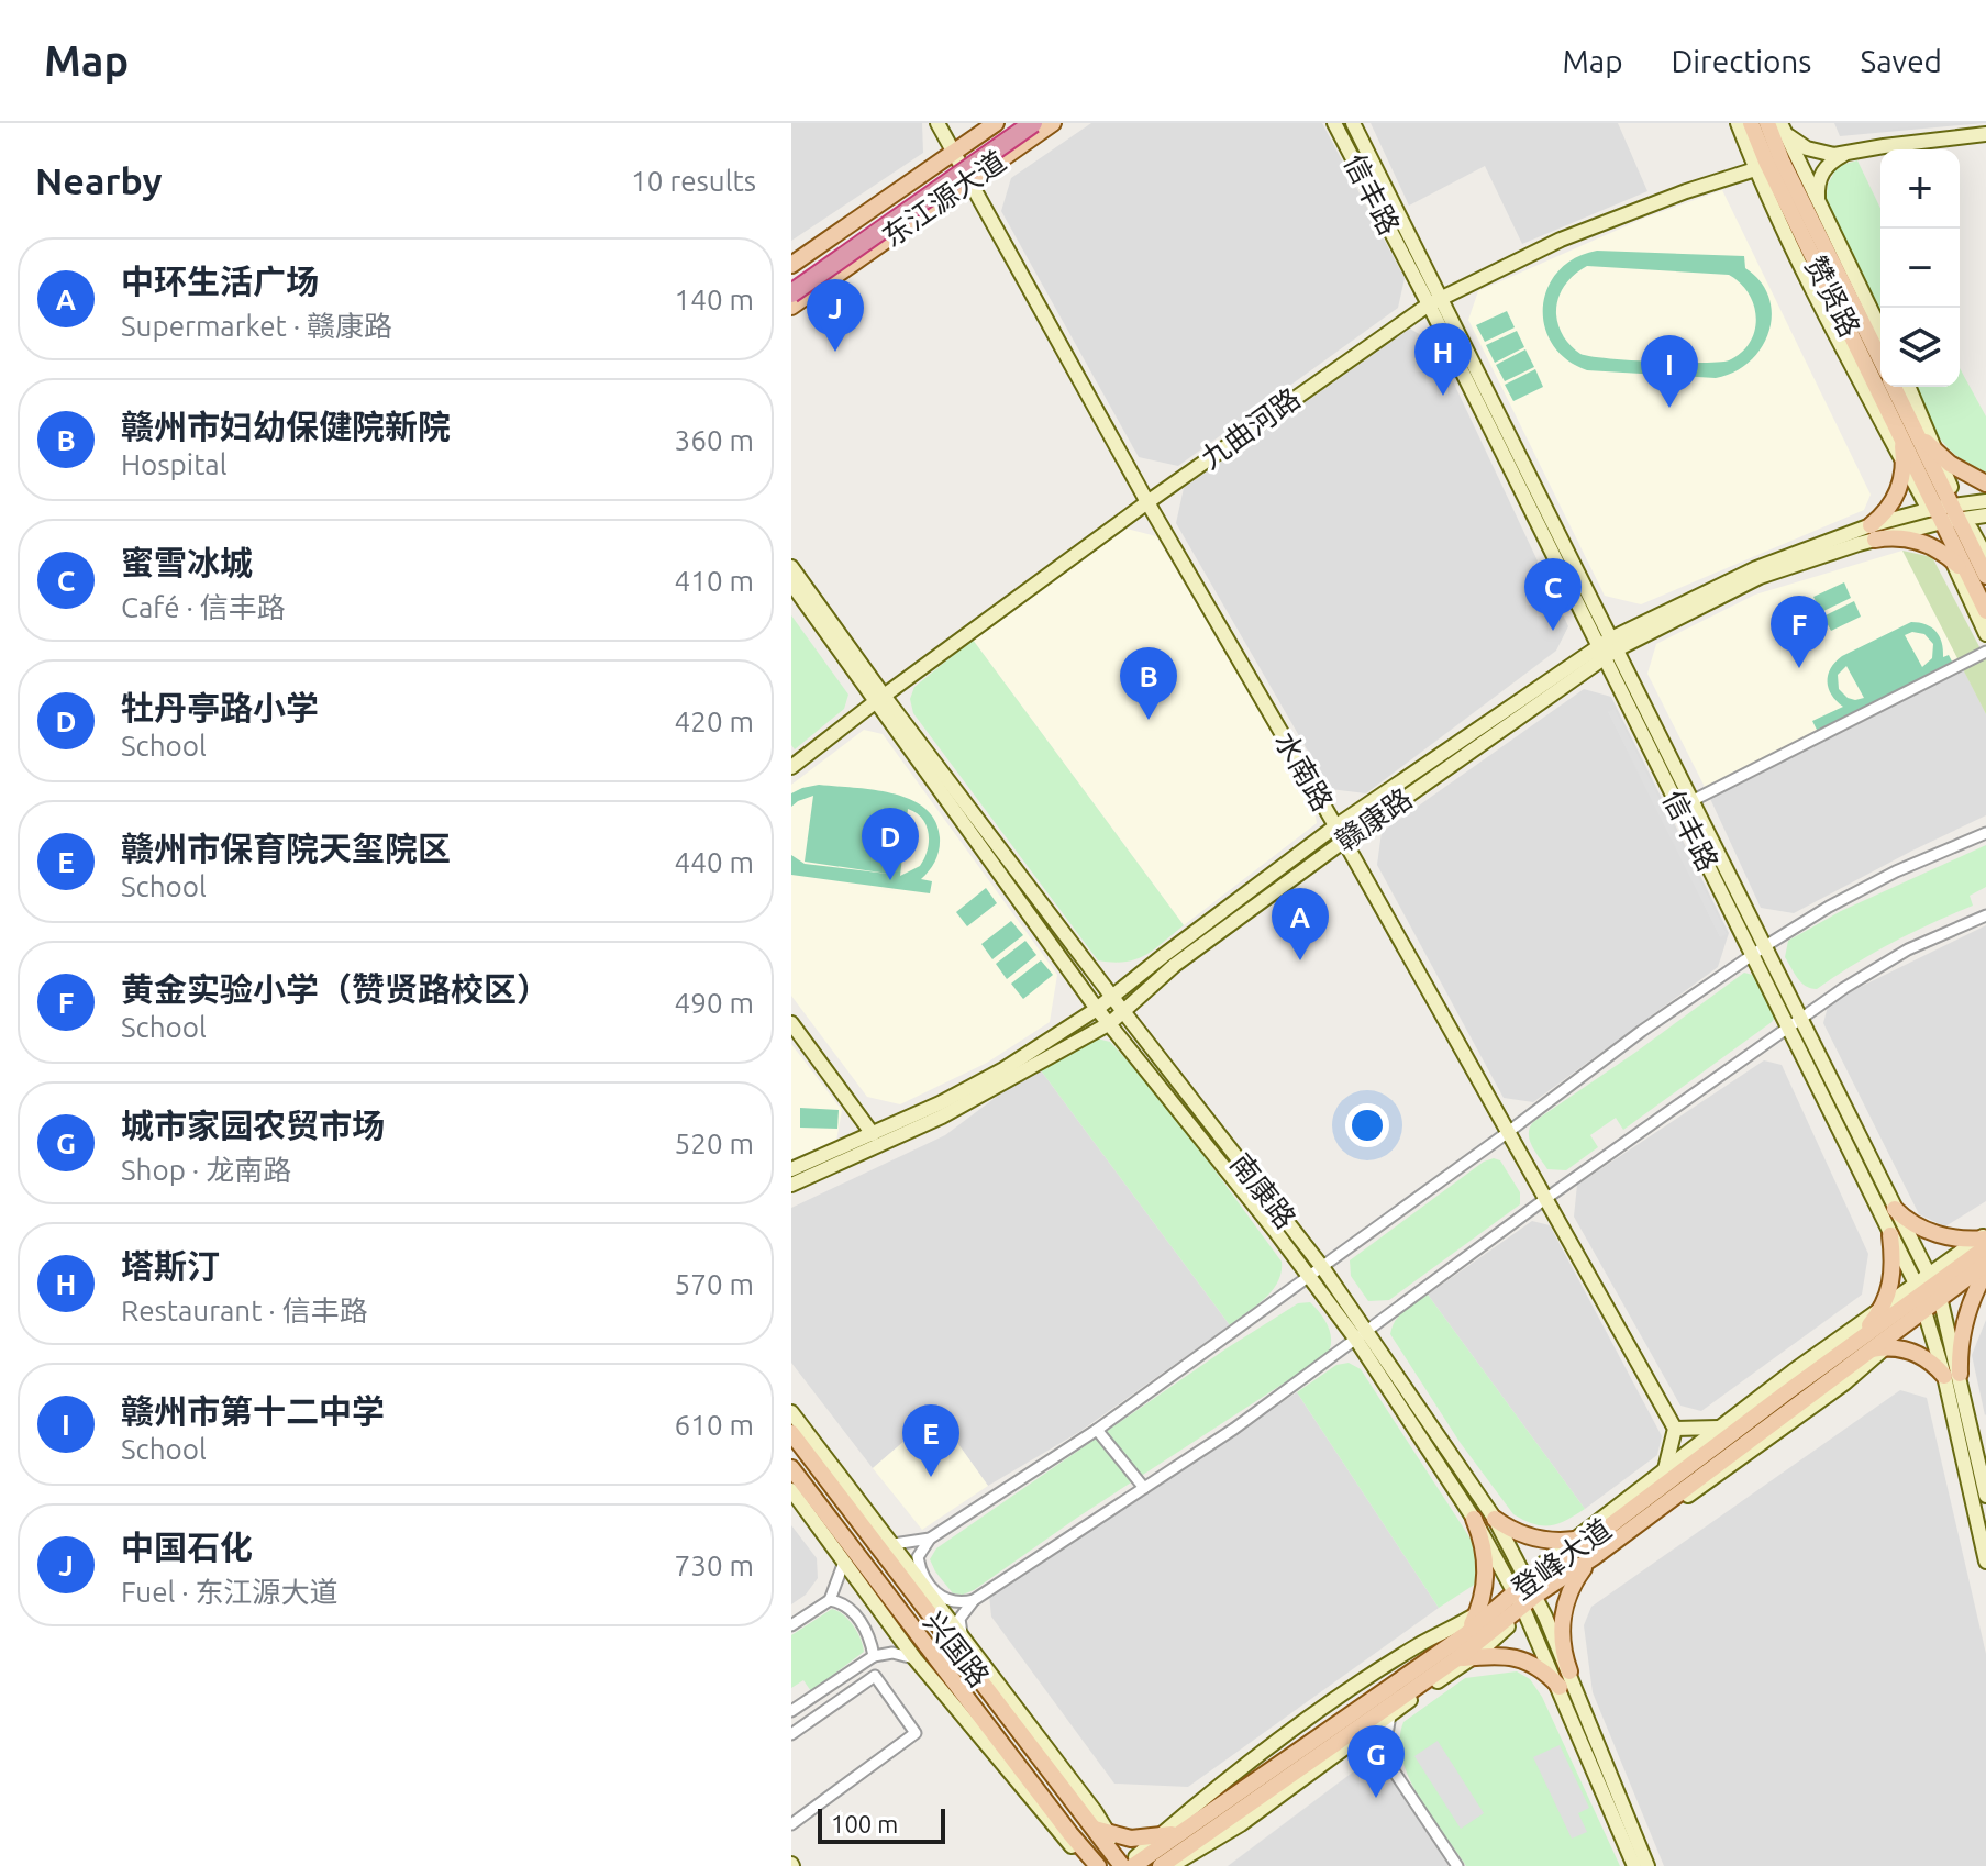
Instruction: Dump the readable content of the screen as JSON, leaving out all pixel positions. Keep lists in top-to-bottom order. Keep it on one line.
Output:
{"streets":{"main road":["信丰路","东江源大道","赞贤路","九曲河路","水南路","赣康路","南康路","登峰大道","兴国路"]},"crossings":[["信丰路","九曲河路"],["信丰路","赣康路"],["信丰路","登峰大道"],["东江源大道","水南路"],["赞贤路","赣康路"],["九曲河路","水南路"],["九曲河路","南康路"],["水南路","赣康路"],["赣康路","南康路"],["南康路","登峰大道"],["登峰大道","兴国路"]],"scale_bar":"100 m","page":{"header":"Map","nav":["Map","Directions","Saved"],"heading":["Nearby","10 results"],"map_buttons":["+","−"],"list":[{"mark":"A","name":"中环生活广场","note":"Supermarket · 赣康路","value":"140 m"},{"mark":"B","name":"赣州市妇幼保健院新院","note":"Hospital","value":"360 m"},{"mark":"C","name":"蜜雪冰城","note":"Café · 信丰路","value":"410 m"},{"mark":"D","name":"牡丹亭路小学","note":"School","value":"420 m"},{"mark":"E","name":"赣州市保育院天玺院区","note":"School","value":"440 m"},{"mark":"F","name":"黄金实验小学（赞贤路校区）","note":"School","value":"490 m"},{"mark":"G","name":"城市家园农贸市场","note":"Shop · 龙南路","value":"520 m"},{"mark":"H","name":"塔斯汀","note":"Restaurant · 信丰路","value":"570 m"},{"mark":"I","name":"赣州市第十二中学","note":"School","value":"610 m"},{"mark":"J","name":"中国石化","note":"Fuel · 东江源大道","value":"730 m"}],"pins":["J","H","I","C","F","B","D","A","E","G"],"scale":"100 m"}}
